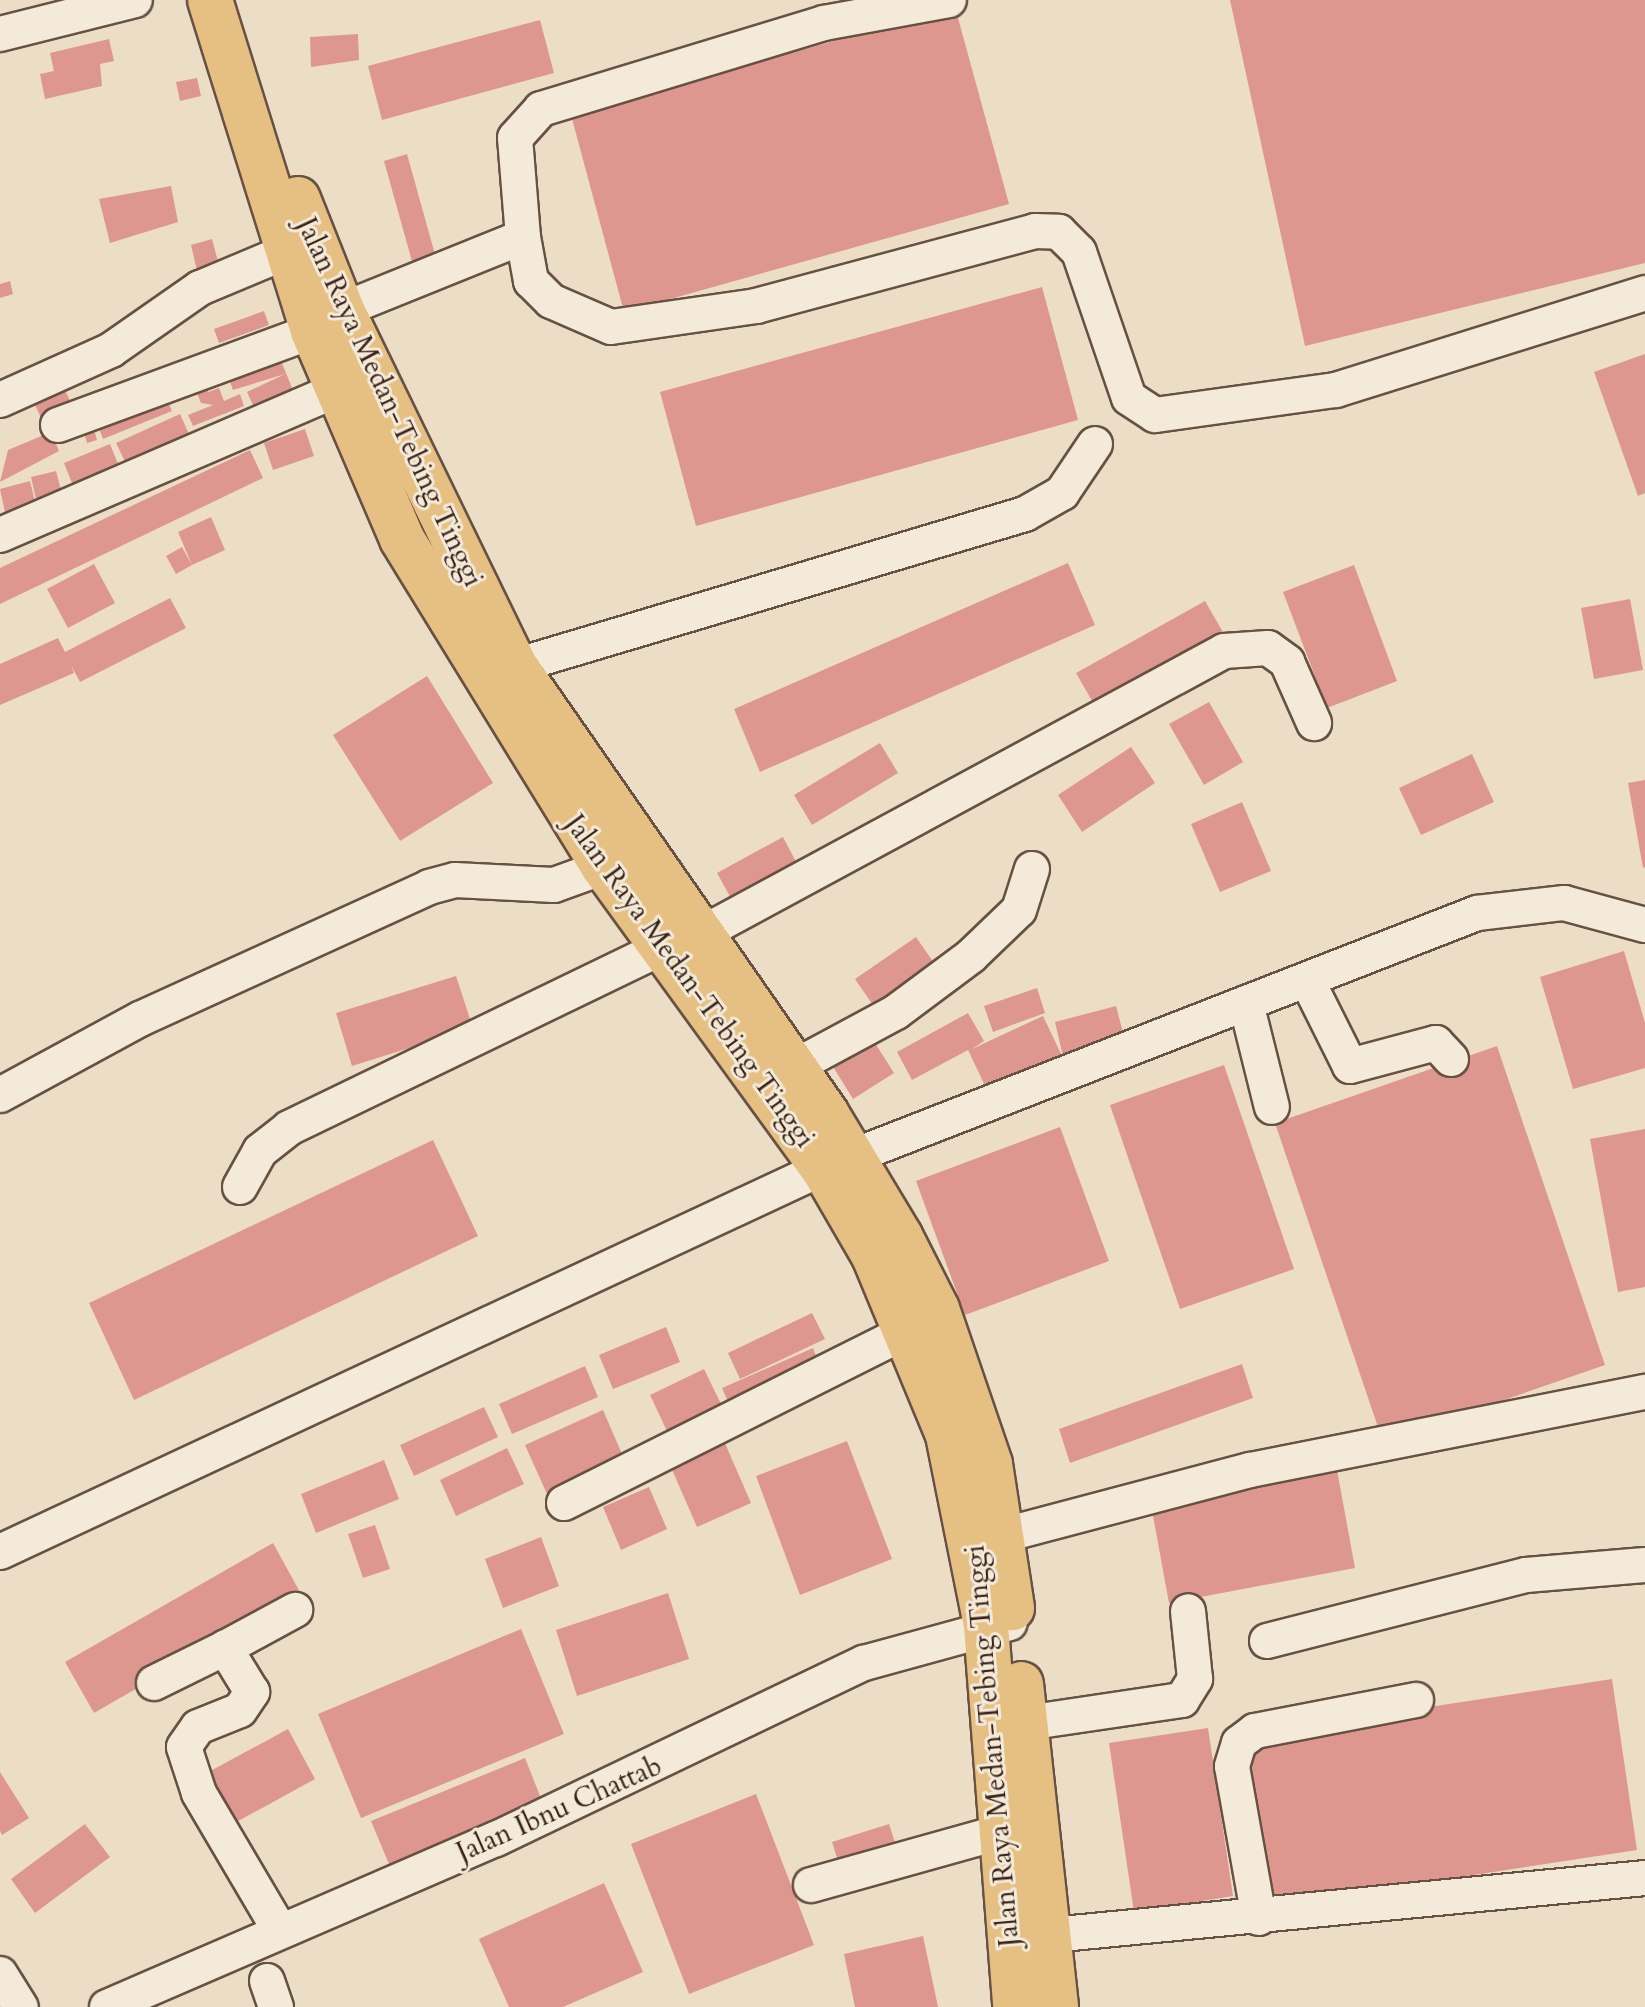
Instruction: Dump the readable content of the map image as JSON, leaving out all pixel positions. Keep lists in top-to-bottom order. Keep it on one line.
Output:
{"streets":{"highway":["Jalan Raya Medan-Tebing Tinggi"],"street":["Jalan Ibnu Chattab"]},"crossings":[["Jalan Raya Medan-Tebing Tinggi","Jalan Ibnu Chattab"]]}
